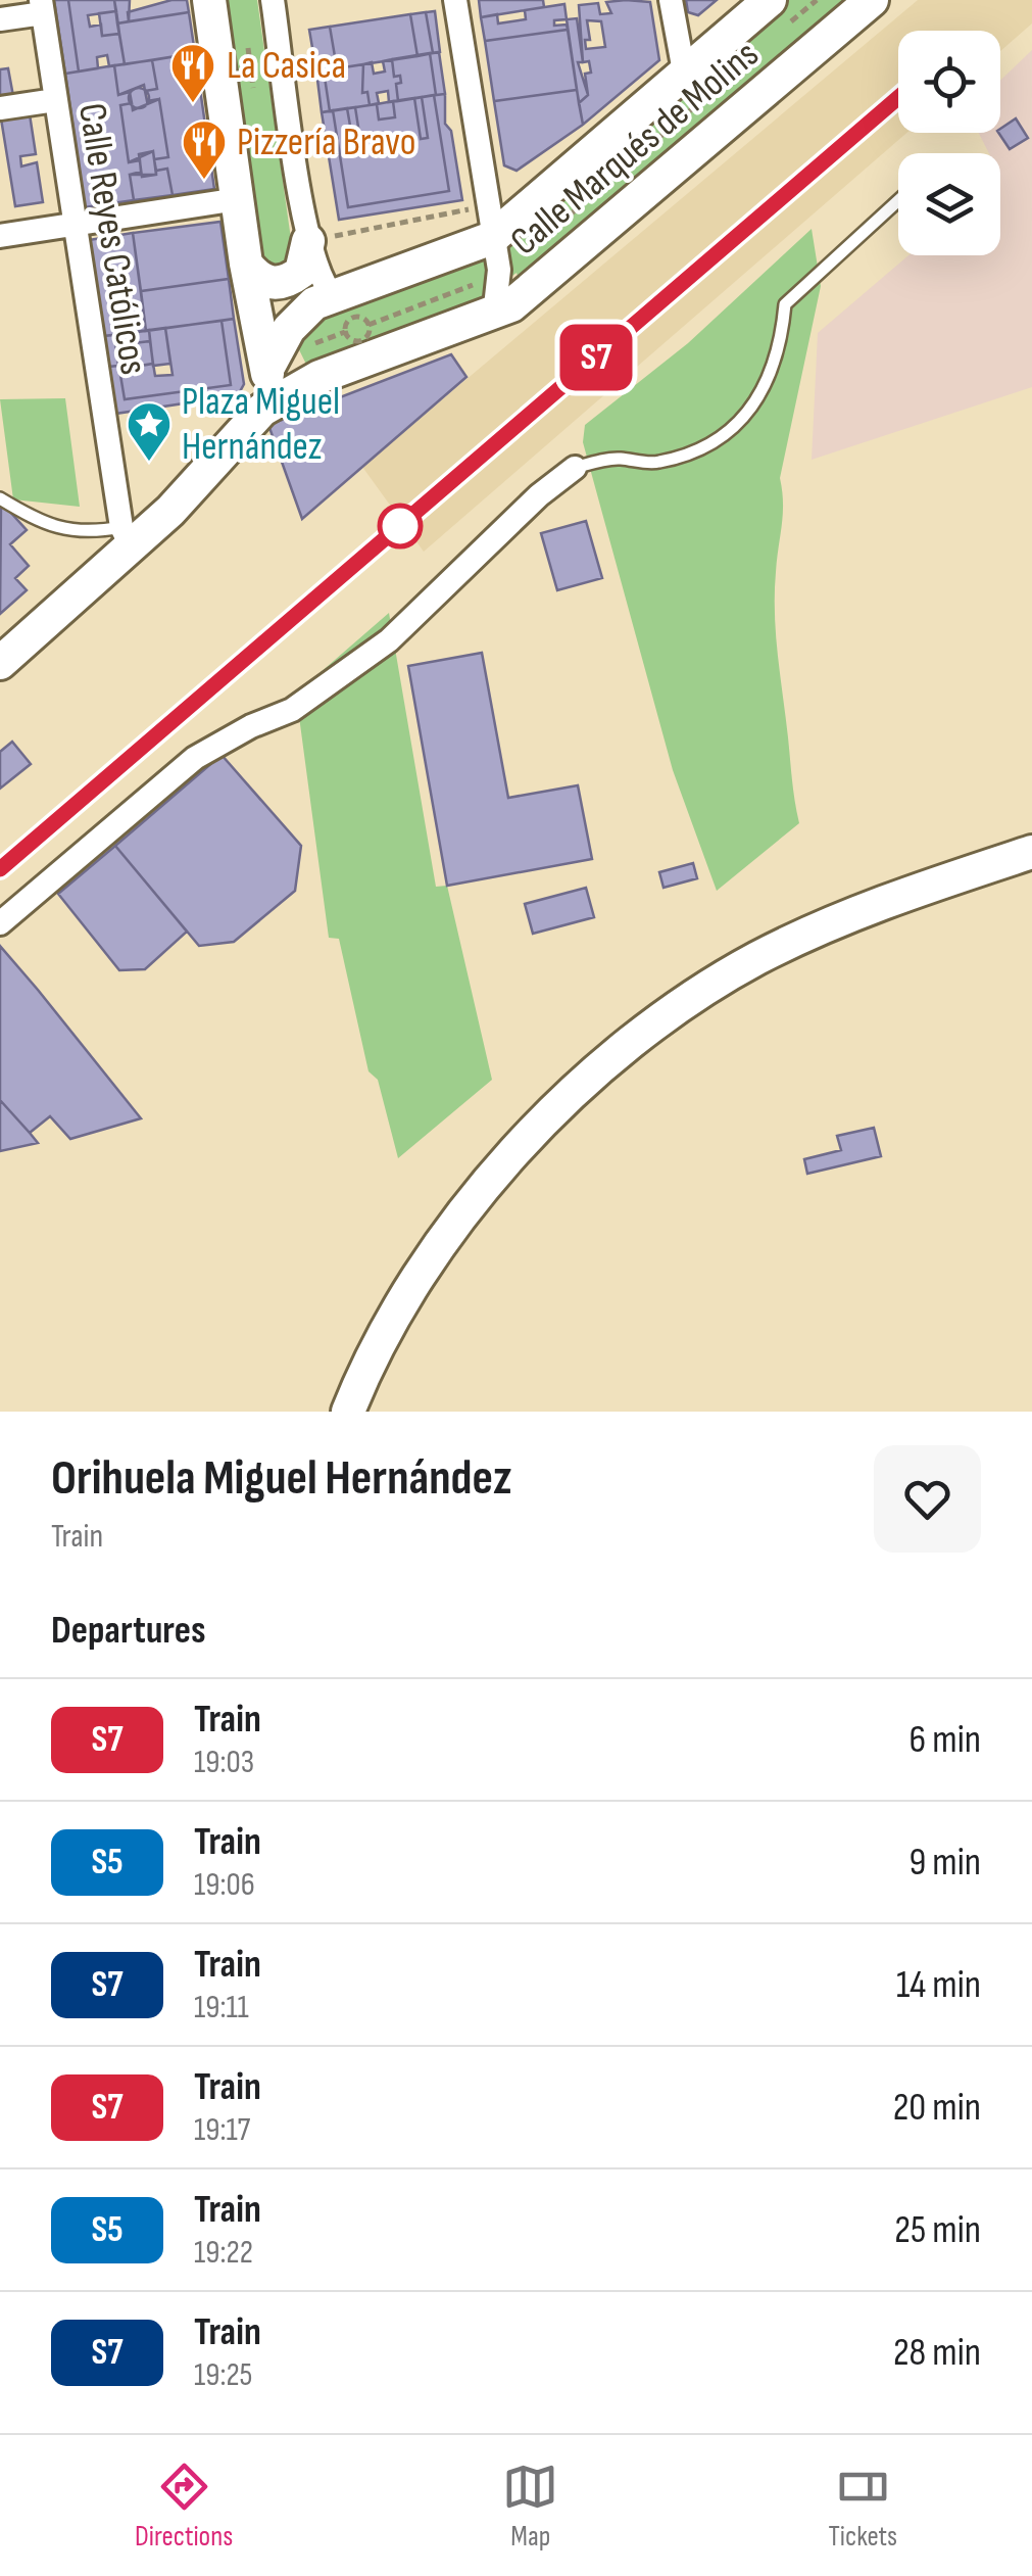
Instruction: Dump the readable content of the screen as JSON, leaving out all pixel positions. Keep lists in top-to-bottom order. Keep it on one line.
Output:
{"streets":{"street":["Calle Marqués de Molins","Calle Reyes Católicos"]},"places":{"restaurant":["La Casica","Pizzería Bravo"],"place":["Plaza Miguel Hernández"]},"page":{"on_map":"S7","heading":[["Orihuela Miguel Hernández","Train"],"Departures"],"list":[{"mark":"S7","name":"Train","note":"19:03","value":"6 min"},{"mark":"S5","name":"Train","note":"19:06","value":"9 min"},{"mark":"S7","name":"Train","note":"19:11","value":"14 min"},{"mark":"S7","name":"Train","note":"19:17","value":"20 min"},{"mark":"S5","name":"Train","note":"19:22","value":"25 min"},{"mark":"S7","name":"Train","note":"19:25","value":"28 min"}],"tabs":["Directions","Map","Tickets"]}}
